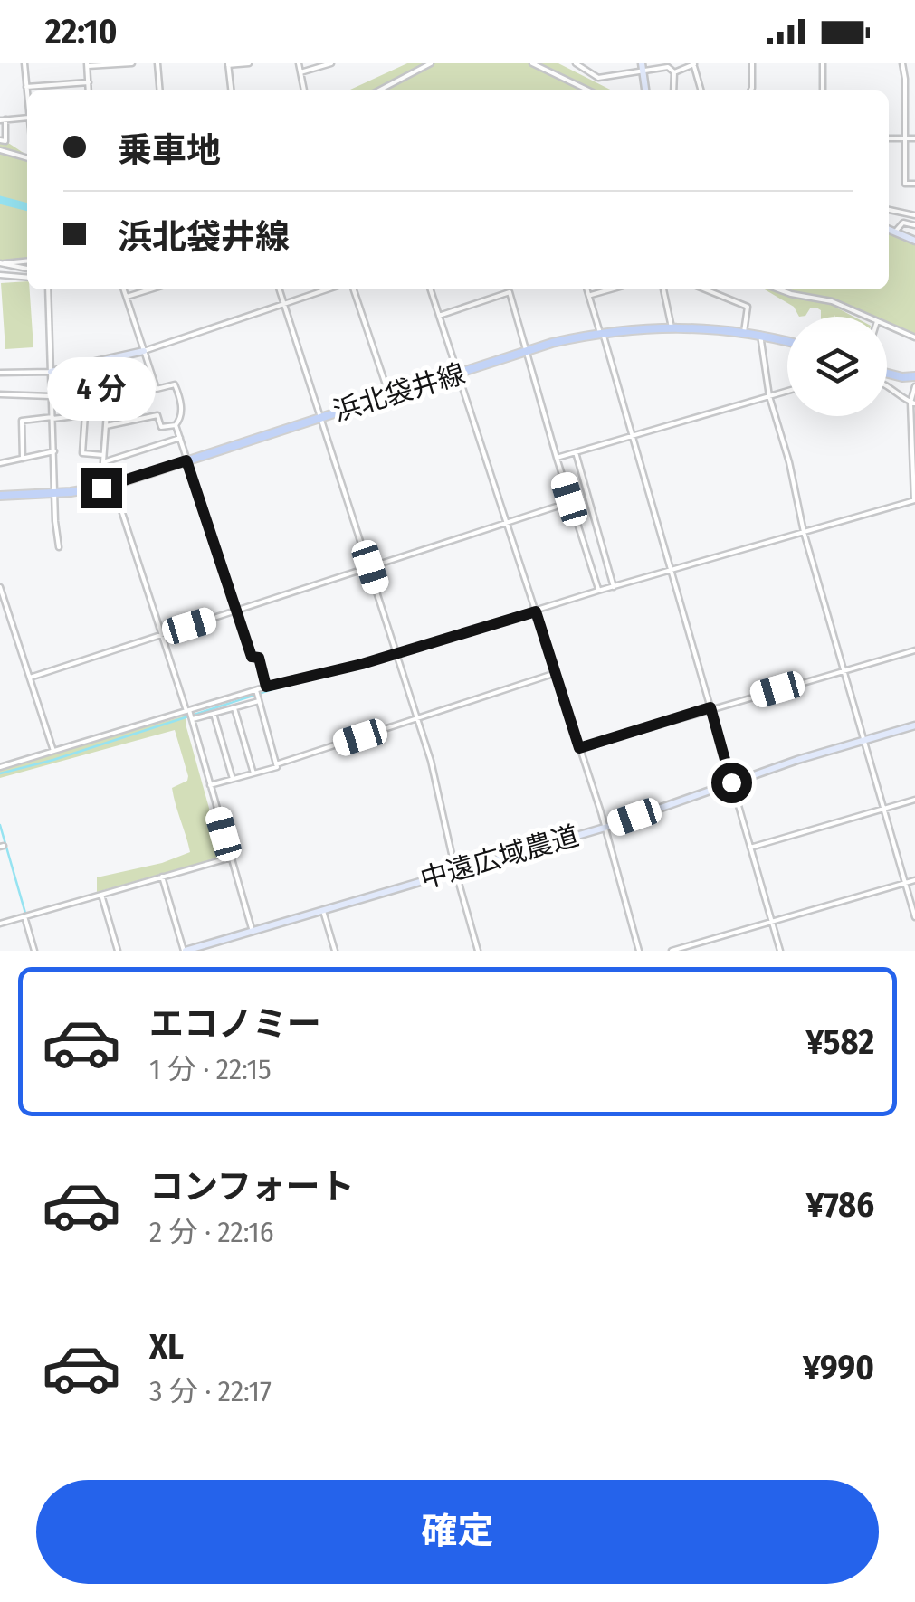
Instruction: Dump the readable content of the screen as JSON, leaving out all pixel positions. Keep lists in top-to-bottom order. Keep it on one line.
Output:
{"streets":{"main road":["浜北袋井線"],"street":["中遠広域農道"]},"page":{"status":"22:10","banner":["乗車地","浜北袋井線"],"bubble":"4 分","list":[{"name":"エコノミー","note":"1 分 · 22:15","value":"¥582"},{"name":"コンフォート","note":"2 分 · 22:16","value":"¥786"},{"name":"XL","note":"3 分 · 22:17","value":"¥990"}],"buttons":"確定"}}
